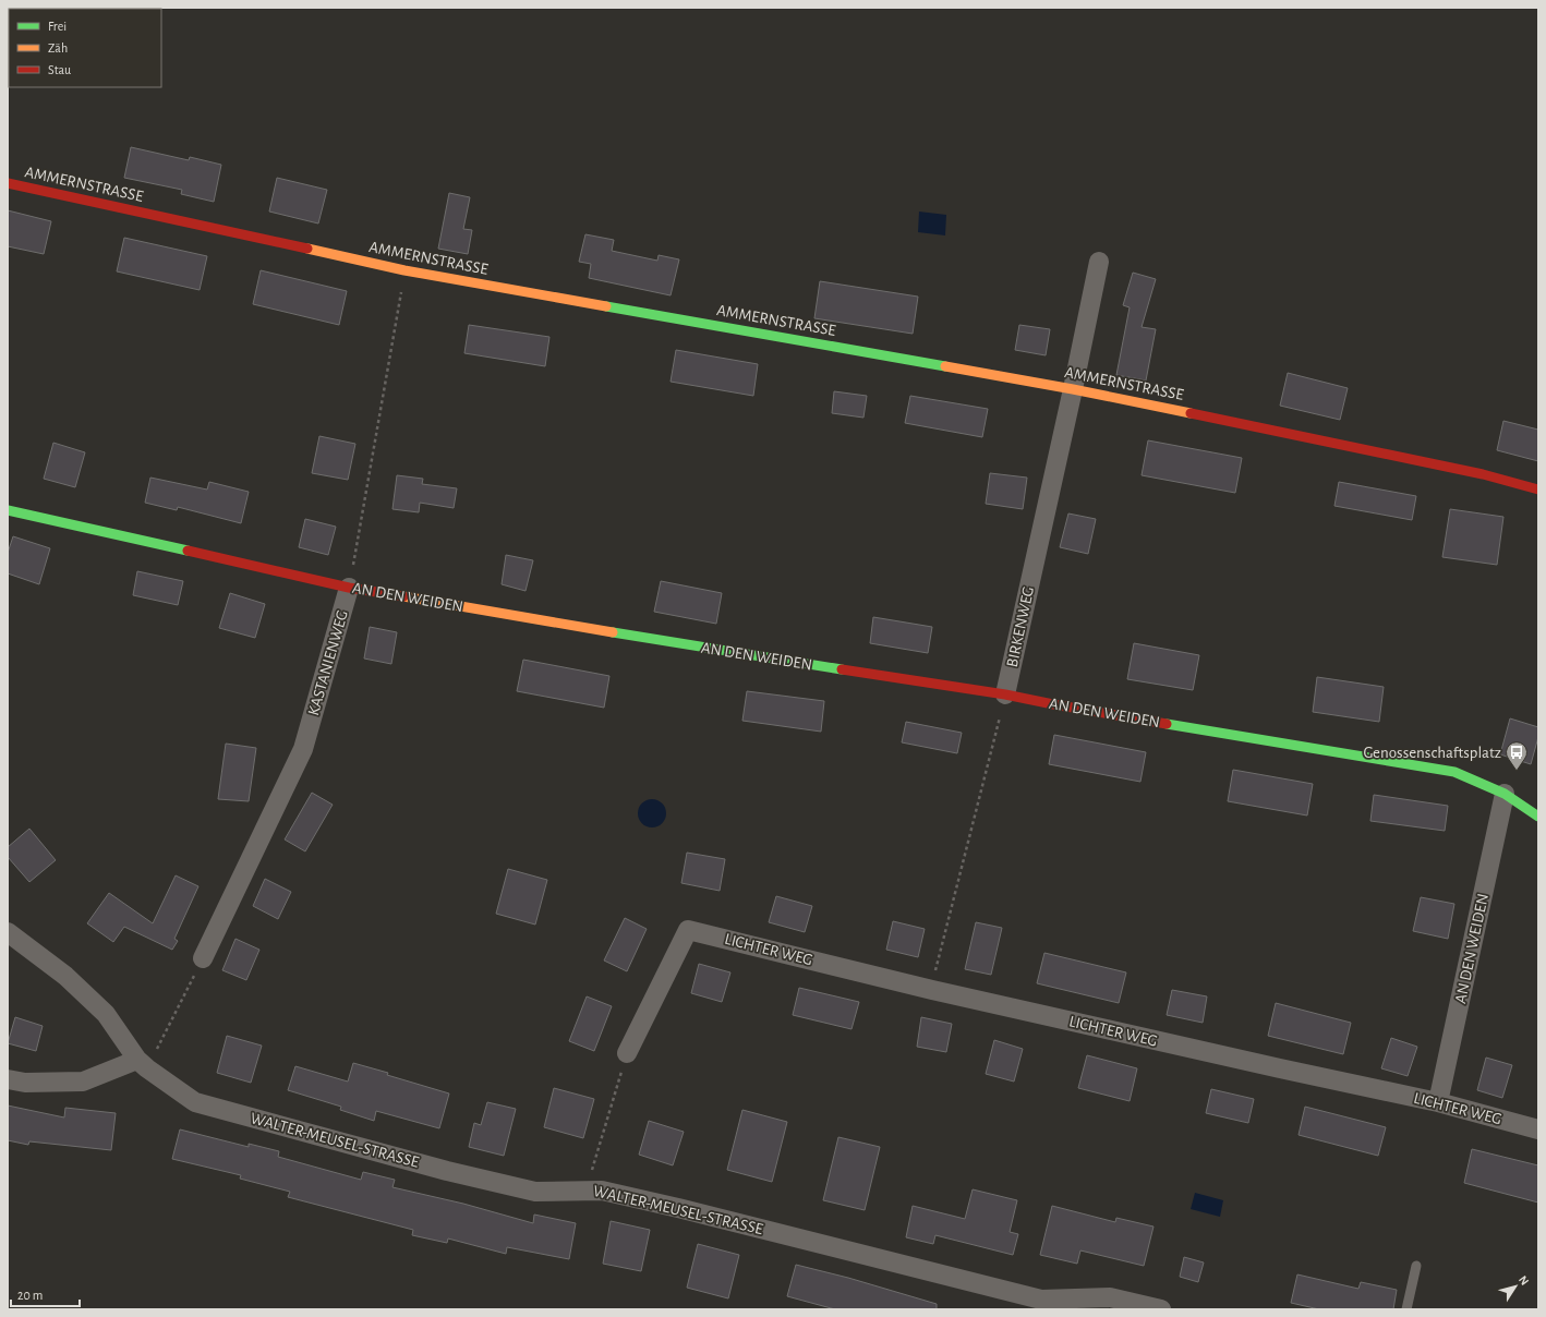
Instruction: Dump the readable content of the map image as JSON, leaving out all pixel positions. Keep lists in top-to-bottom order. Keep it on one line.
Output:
{"streets":{"street":["AMMERNSTRASSE","AN DEN WEIDEN","BIRKENWEG","KASTANIENWEG","LICHTER WEG","WALTER-MEUSEL-STRASSE"]},"crossings":[["AMMERNSTRASSE","BIRKENWEG"],["AMMERNSTRASSE","KASTANIENWEG"],["AN DEN WEIDEN","BIRKENWEG"],["AN DEN WEIDEN","KASTANIENWEG"],["AN DEN WEIDEN","LICHTER WEG"]],"places":{"bus stop":["Genossenschaftsplatz"]},"legend":["Frei","Zäh","Stau"],"scale_bar":"20 m","north":"top right"}
